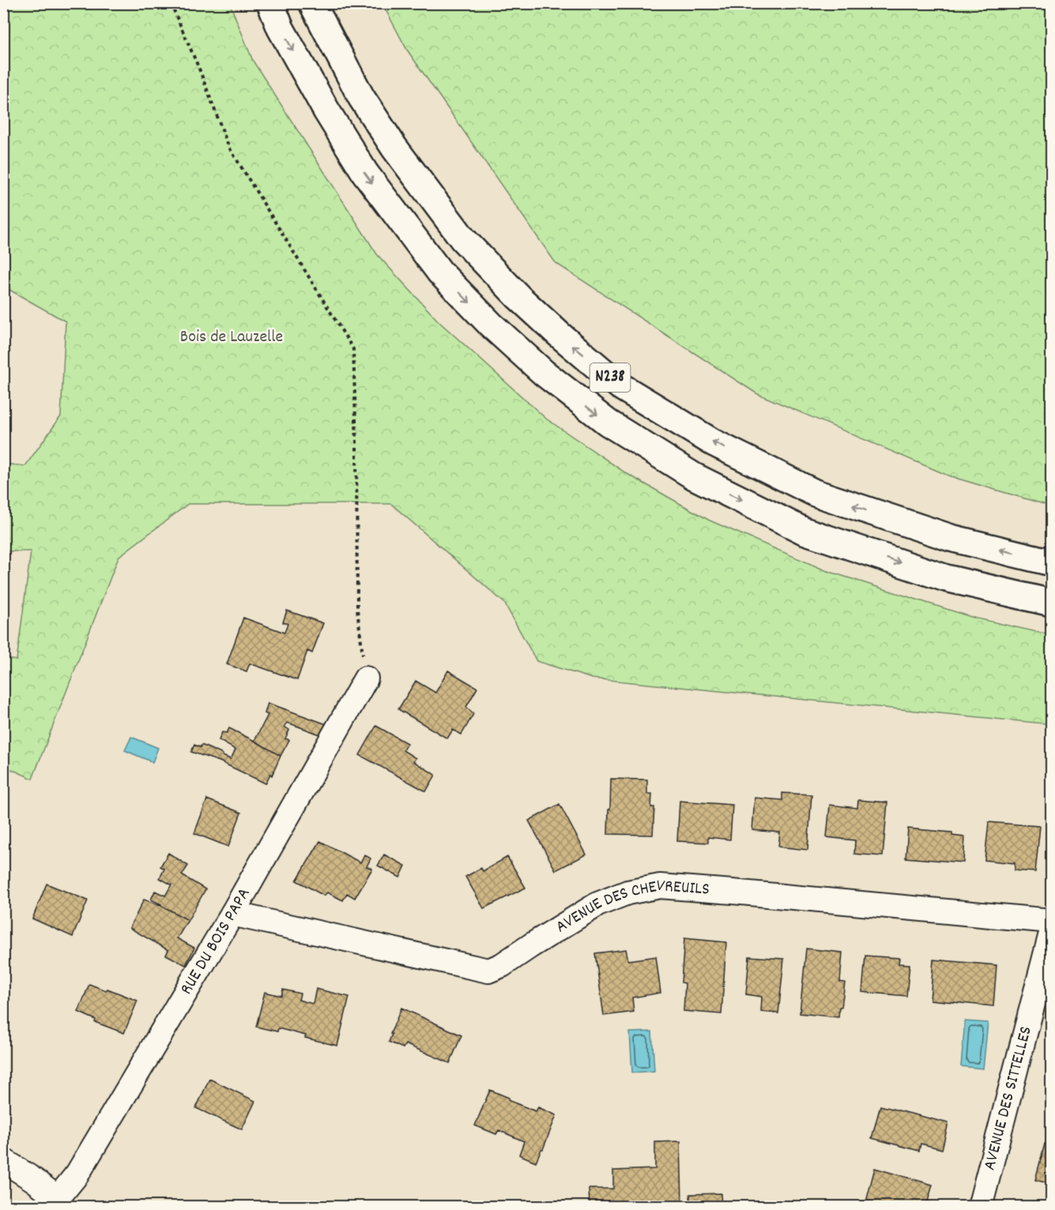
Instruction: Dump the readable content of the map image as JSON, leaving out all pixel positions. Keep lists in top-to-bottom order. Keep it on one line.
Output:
{"streets":{"highway":["N238"],"street":["AVENUE DES CHEVREUILS","RUE DU BOIS PAPA","AVENUE DES SITTELLES"]},"crossings":[["AVENUE DES CHEVREUILS","RUE DU BOIS PAPA"]],"parks":["Bois de Lauzelle"]}
